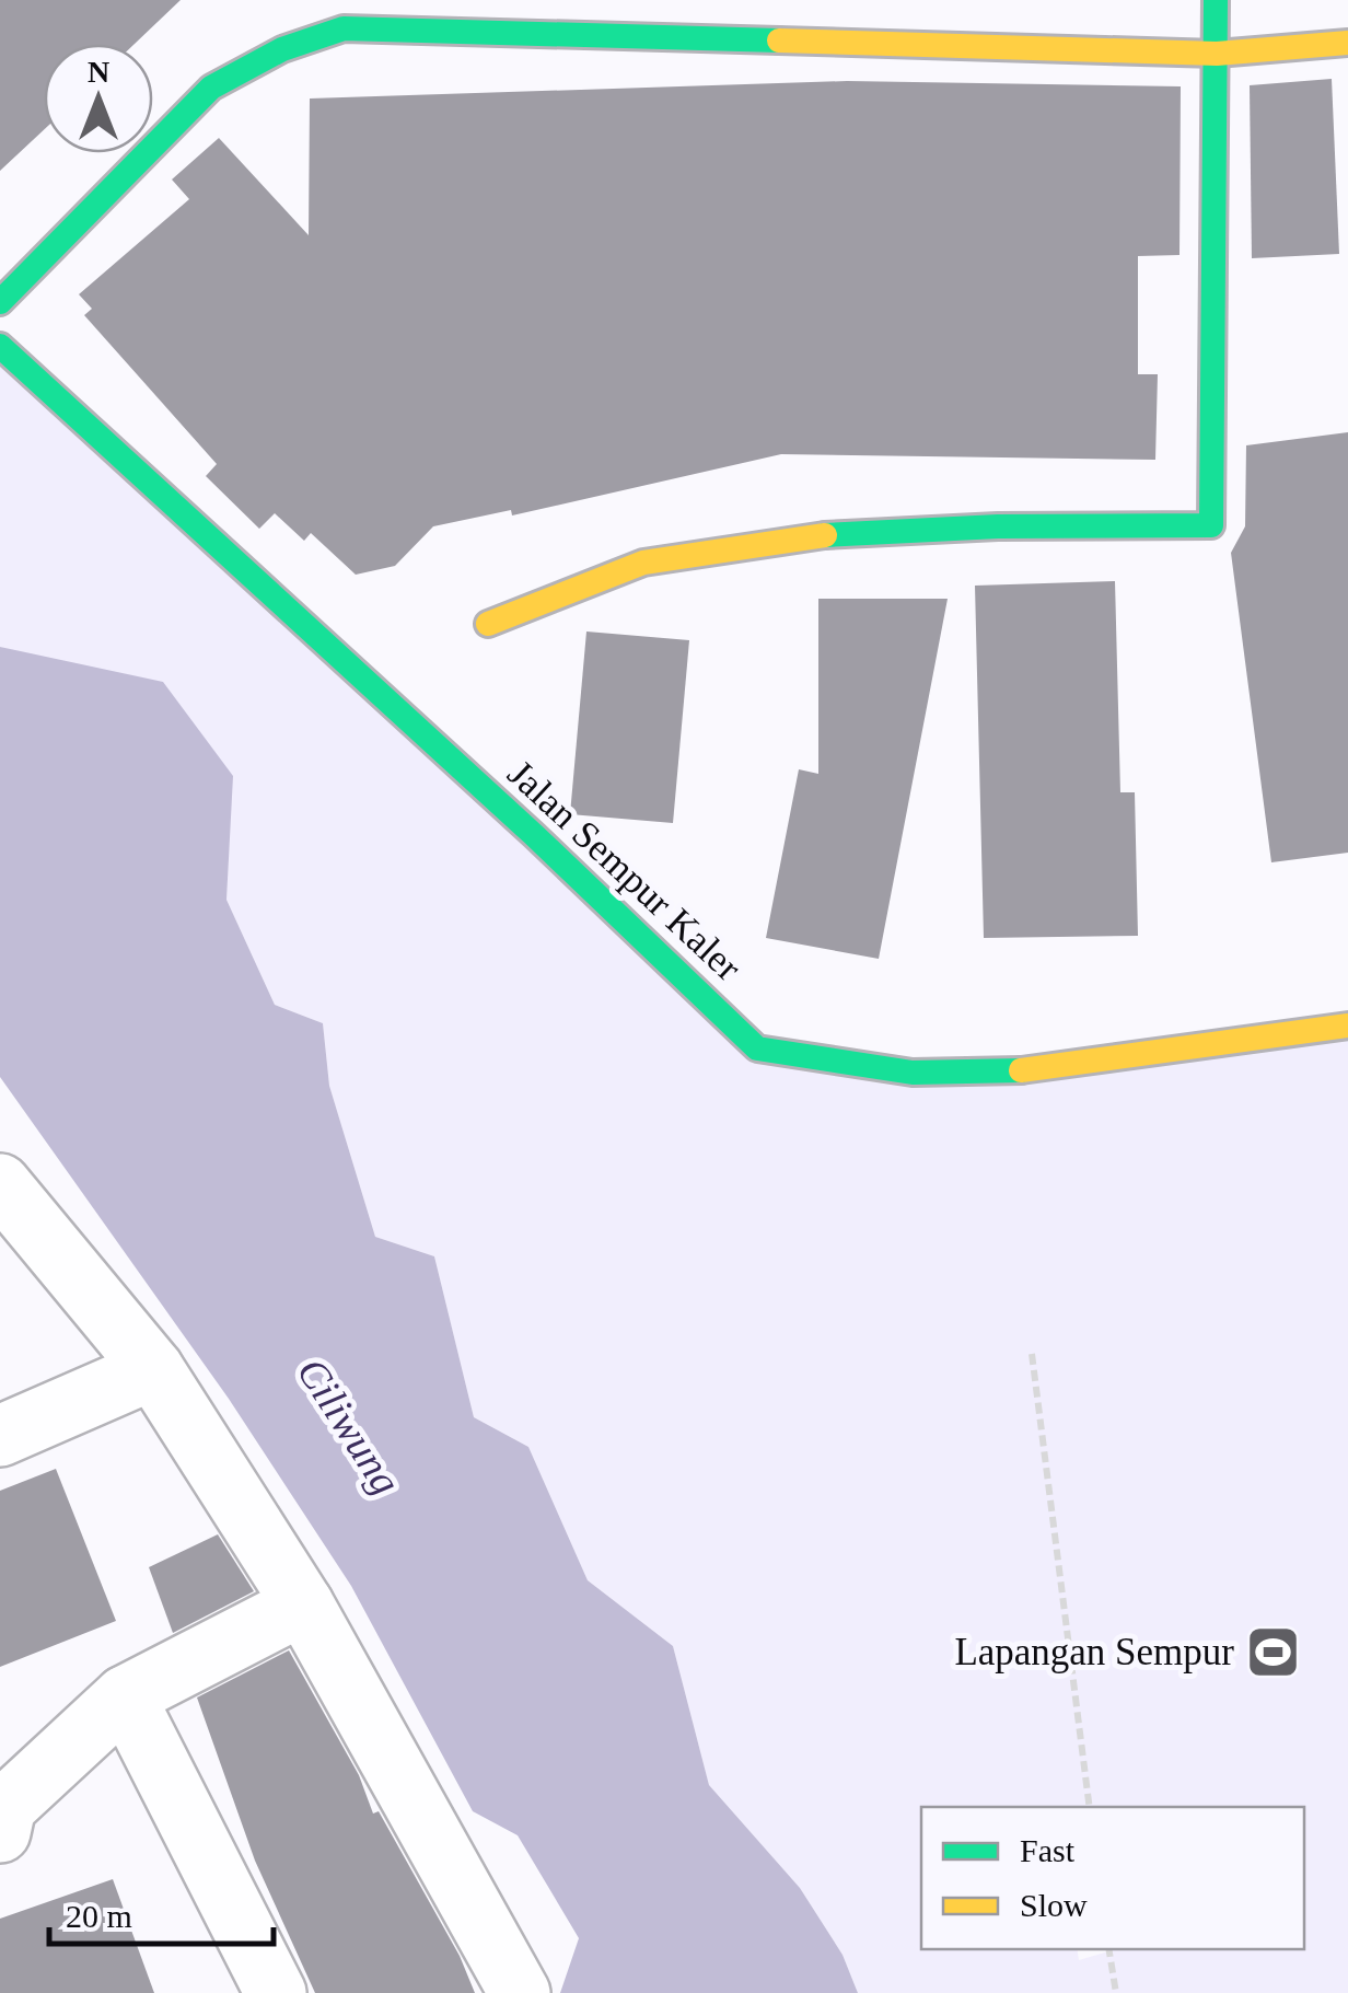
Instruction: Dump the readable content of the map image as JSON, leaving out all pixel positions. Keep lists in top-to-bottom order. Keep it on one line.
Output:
{"streets":{"street":["Jalan Sempur Kaler"]},"water":["Ciliwung"],"places":{"sports":["Lapangan Sempur"]},"legend":["Fast","Slow"],"scale_bar":"20 m","north":"top"}
